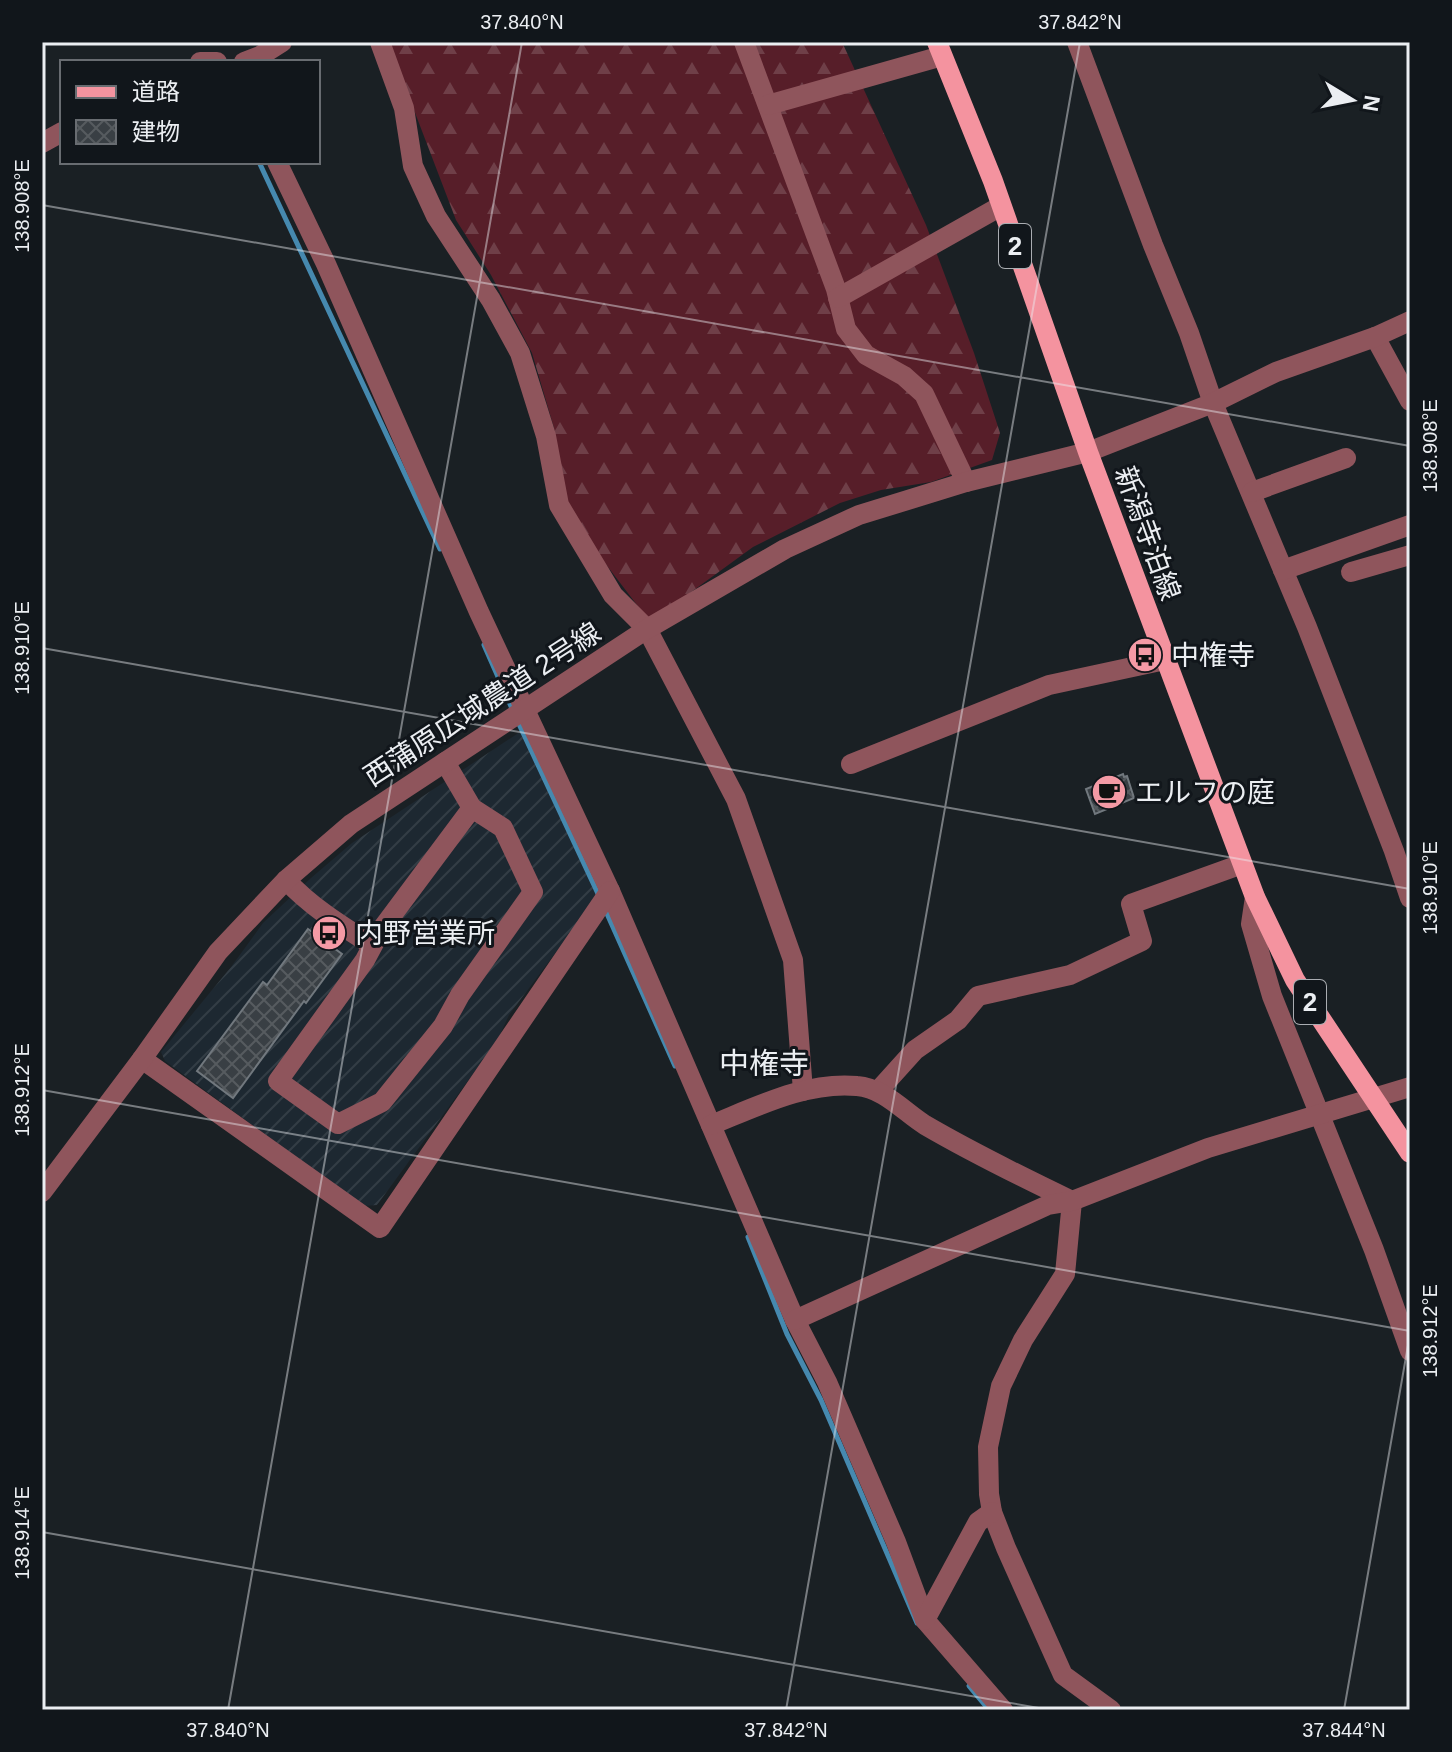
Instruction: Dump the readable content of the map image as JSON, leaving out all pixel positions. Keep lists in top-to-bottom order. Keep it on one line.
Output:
{"streets":{"main road":["2","新潟寺泊線"],"street":["西蒲原広域農道 2号線"]},"crossings":[["新潟寺泊線","西蒲原広域農道 2号線"]],"districts":["中権寺"],"places":{"bus stop":["中権寺","内野営業所"],"cafe":["エルフの庭"]},"legend":["道路","建物"],"north":"right","coordinates":["37.840°N","37.842°N","138.908°E","138.910°E","138.912°E","138.914°E","37.844°N"]}
